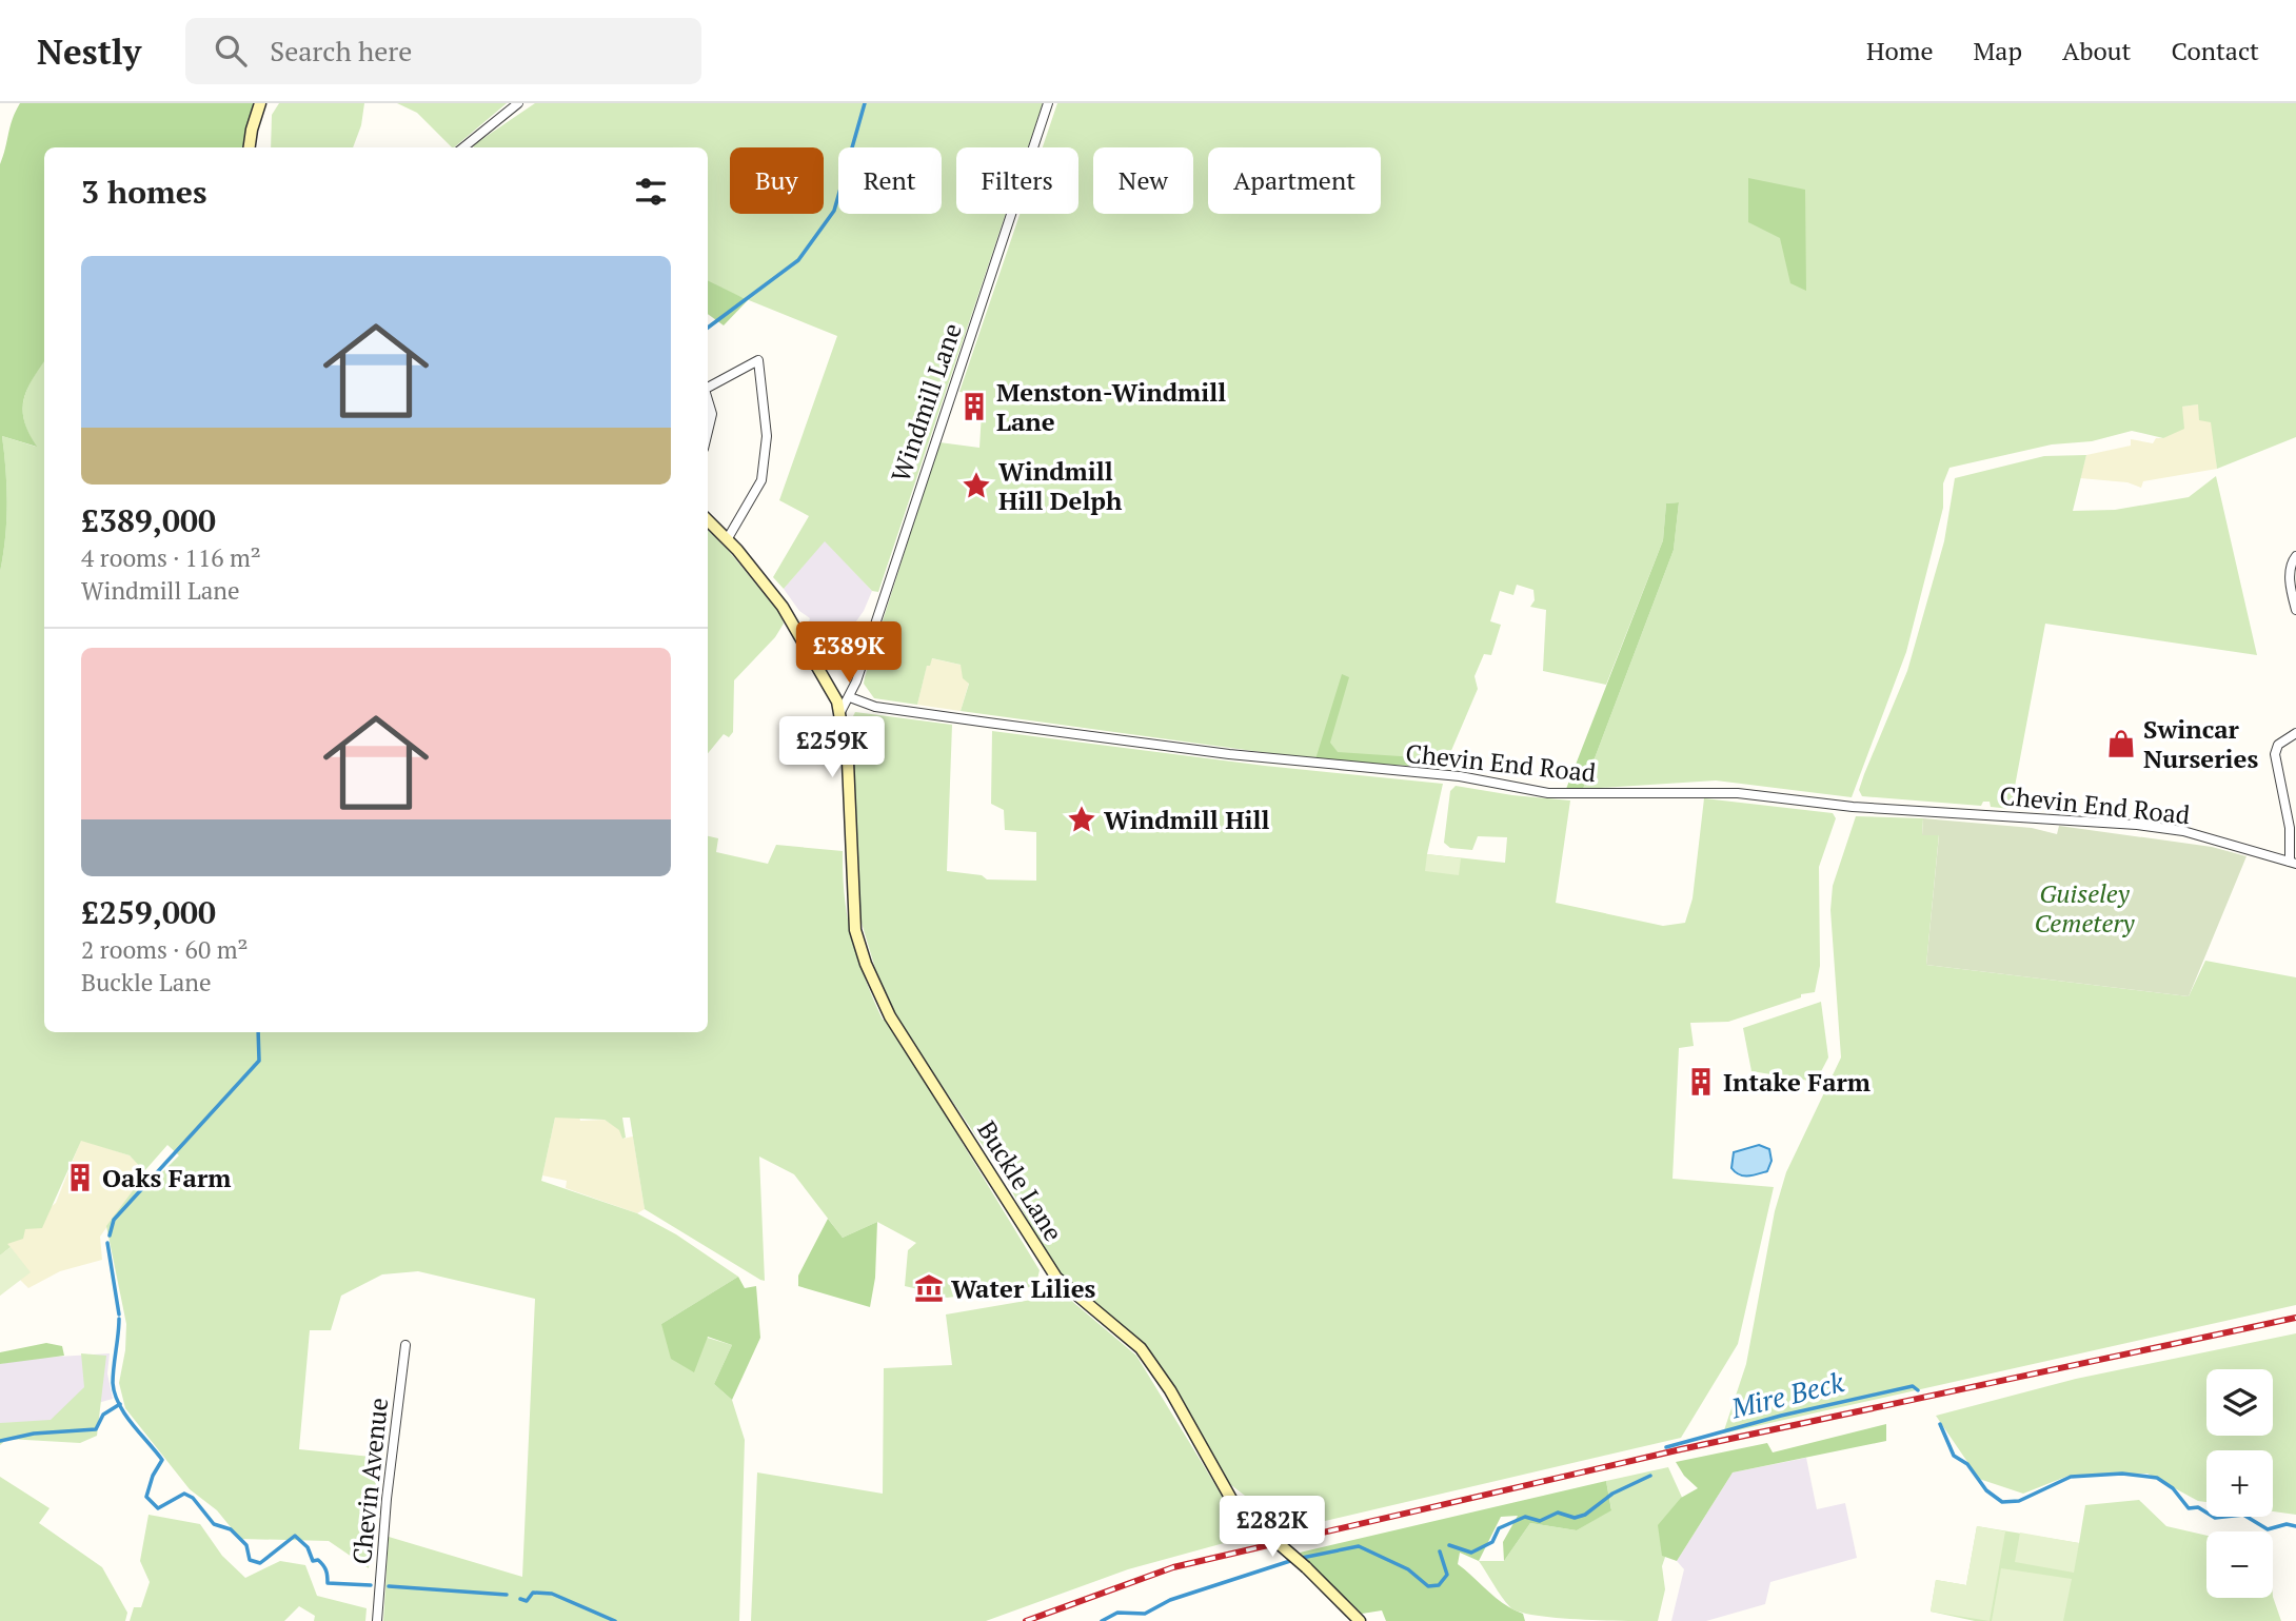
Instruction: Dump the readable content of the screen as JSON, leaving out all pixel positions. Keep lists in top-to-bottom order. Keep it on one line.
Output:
{"streets":{"street":["Windmill Lane","Chevin End Road","Buckle Lane","Chevin Avenue"]},"crossings":[["Windmill Lane","Chevin End Road"],["Windmill Lane","Buckle Lane"]],"water":["Mire Beck"],"parks":["Guiseley Cemetery"],"places":{"building":["Menston-Windmill Lane","Intake Farm","Oaks Farm"],"place":["Windmill Hill Delph","Windmill Hill"],"shop":["Swincar Nurseries"],"museum":["Water Lilies"]},"page":{"header":"Nestly","search":"Search here","nav":["Home","Map","About","Contact"],"chip":["Buy","Rent","Filters","New","Apartment"],"heading":"3 homes","list":[{"name":"£389,000","note":"4 rooms · 116 m² · Windmill Lane"},{"name":"£259,000","note":"2 rooms · 60 m² · Buckle Lane"}],"price":["£389K","£259K","£282K"],"map_buttons":["+","−"]}}
